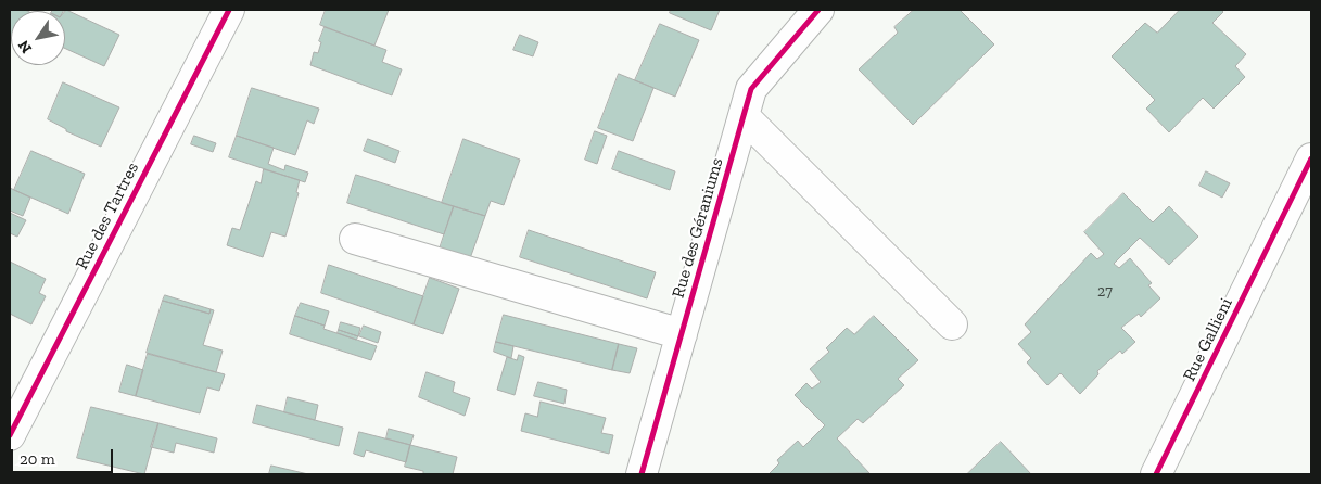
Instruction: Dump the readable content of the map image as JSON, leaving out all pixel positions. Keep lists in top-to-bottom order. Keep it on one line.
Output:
{"streets":{"street":["Rue des Tartres","Rue des Géraniums","Rue Gallieni"]},"house_numbers":["27"],"scale_bar":"20 m","north":"bottom left"}
